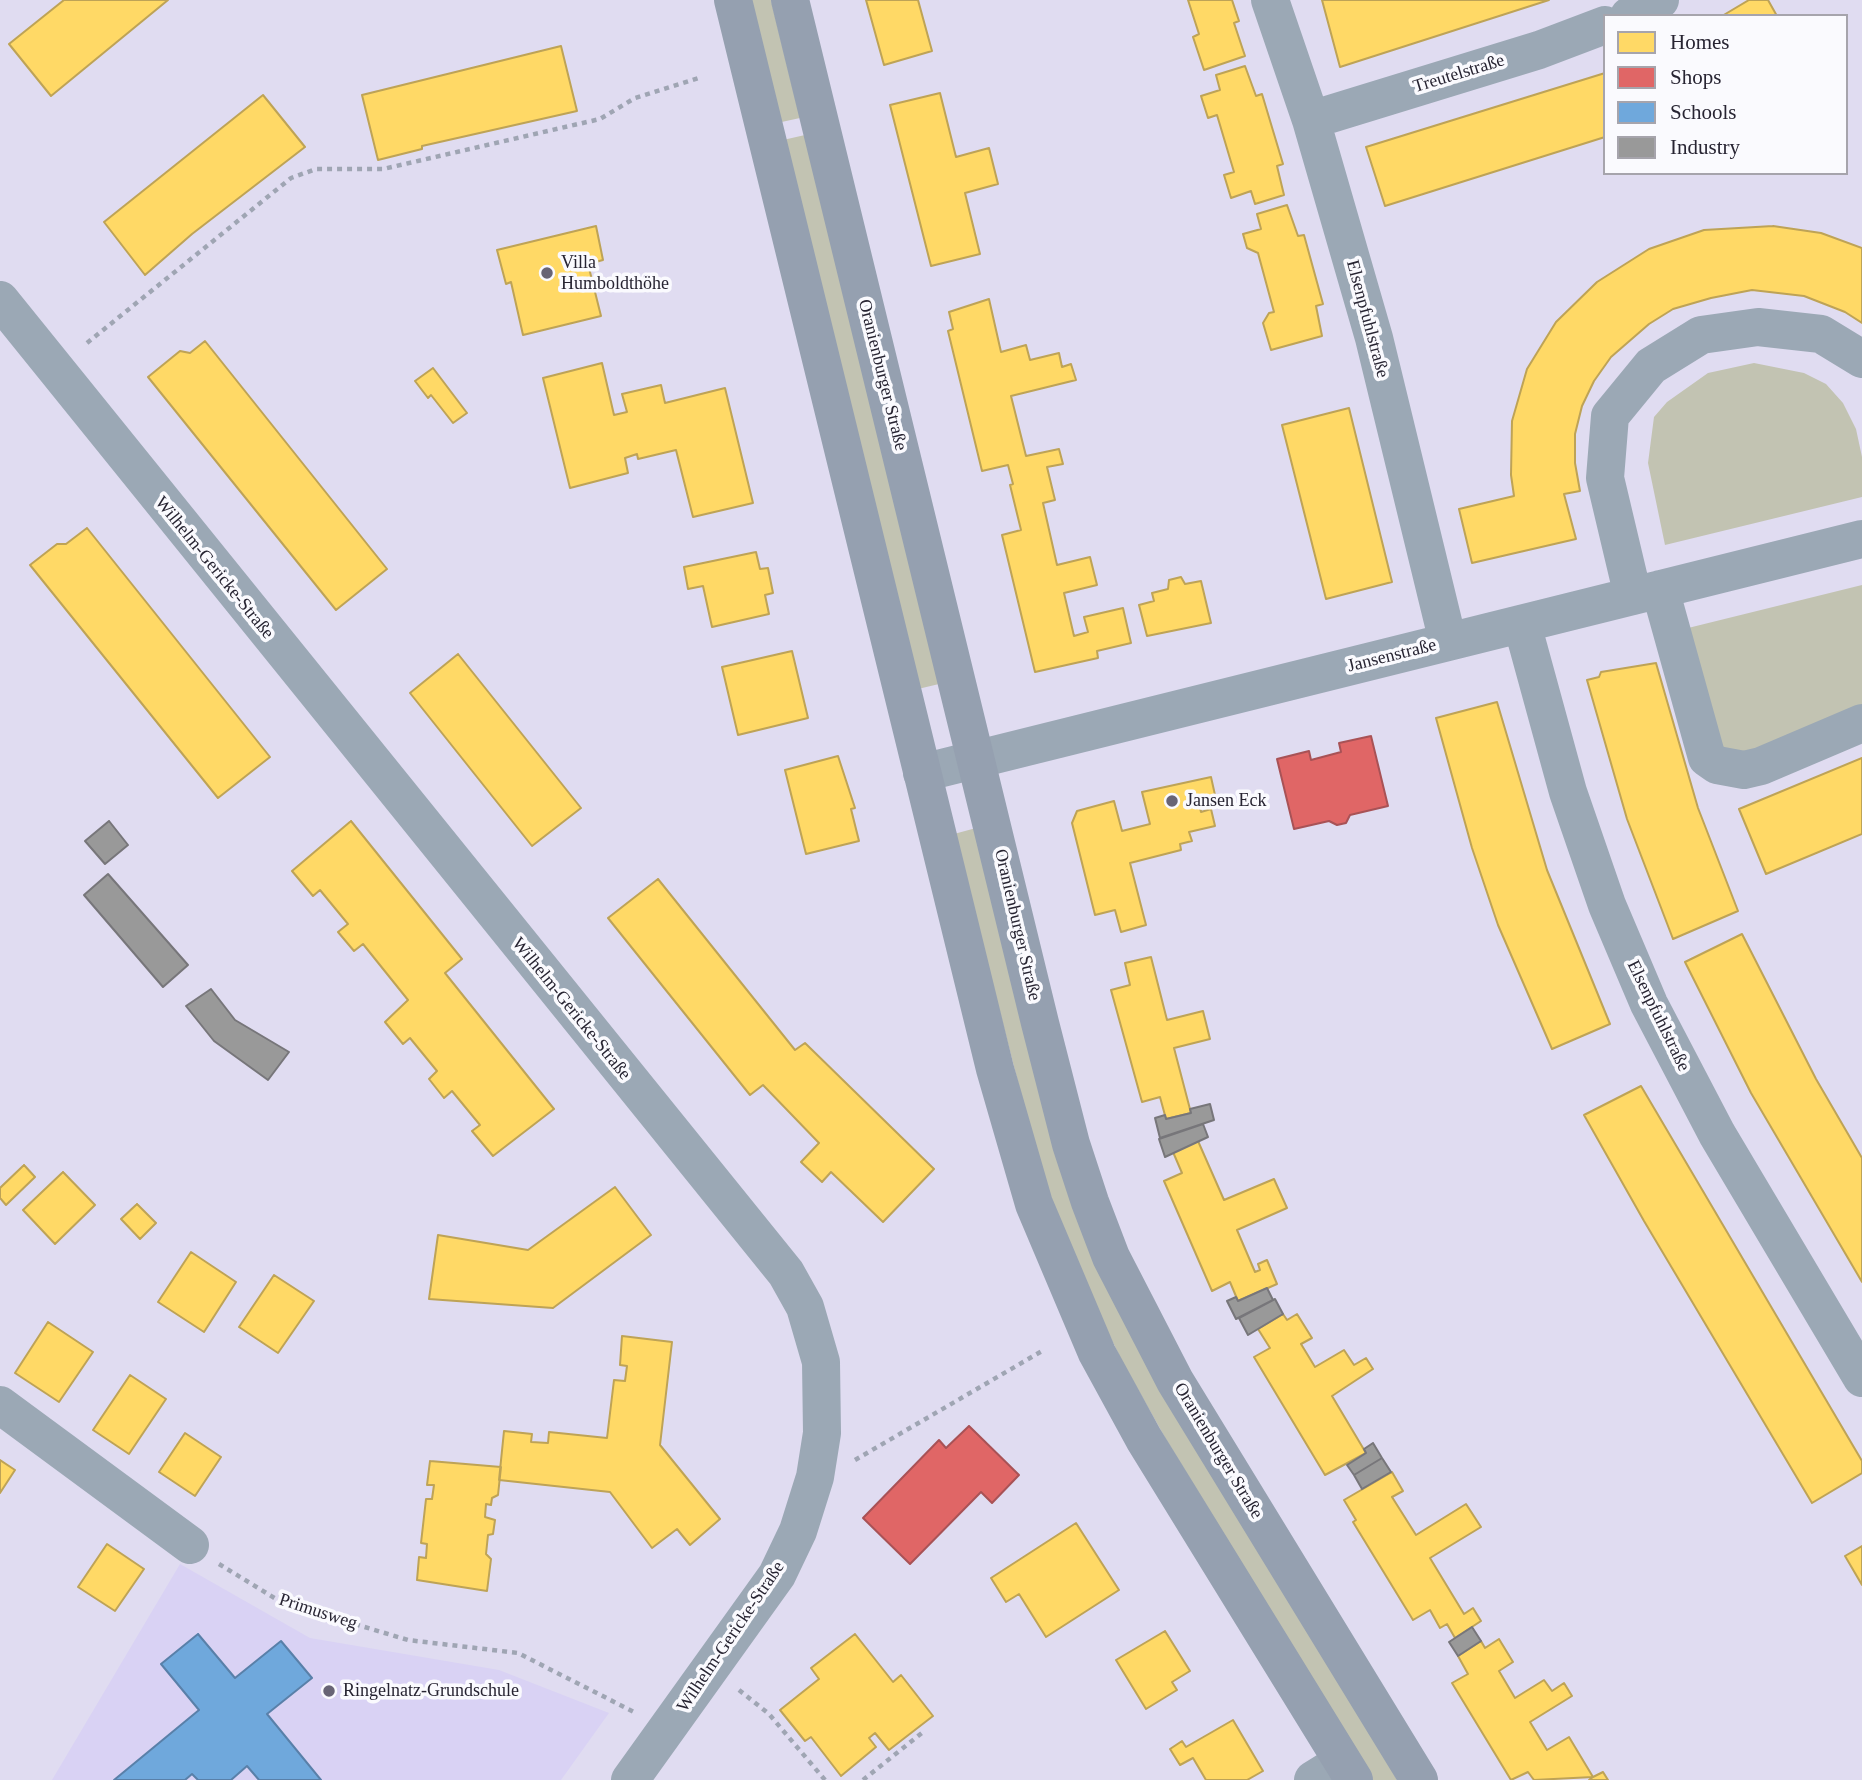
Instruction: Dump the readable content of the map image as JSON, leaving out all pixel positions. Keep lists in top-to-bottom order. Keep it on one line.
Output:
{"streets":{"main road":["Oranienburger Straße"],"street":["Treutelstraße","Elsenpfuhlstraße","Wilhelm-Gericke-Straße","Jansenstraße"],"path":["Primusweg"]},"crossings":[["Treutelstraße","Elsenpfuhlstraße"],["Elsenpfuhlstraße","Jansenstraße"],["Oranienburger Straße","Jansenstraße"]],"places":["Villa Humboldthöhe","Jansen Eck","Ringelnatz-Grundschule"],"legend":["Homes","Shops","Schools","Industry"]}
